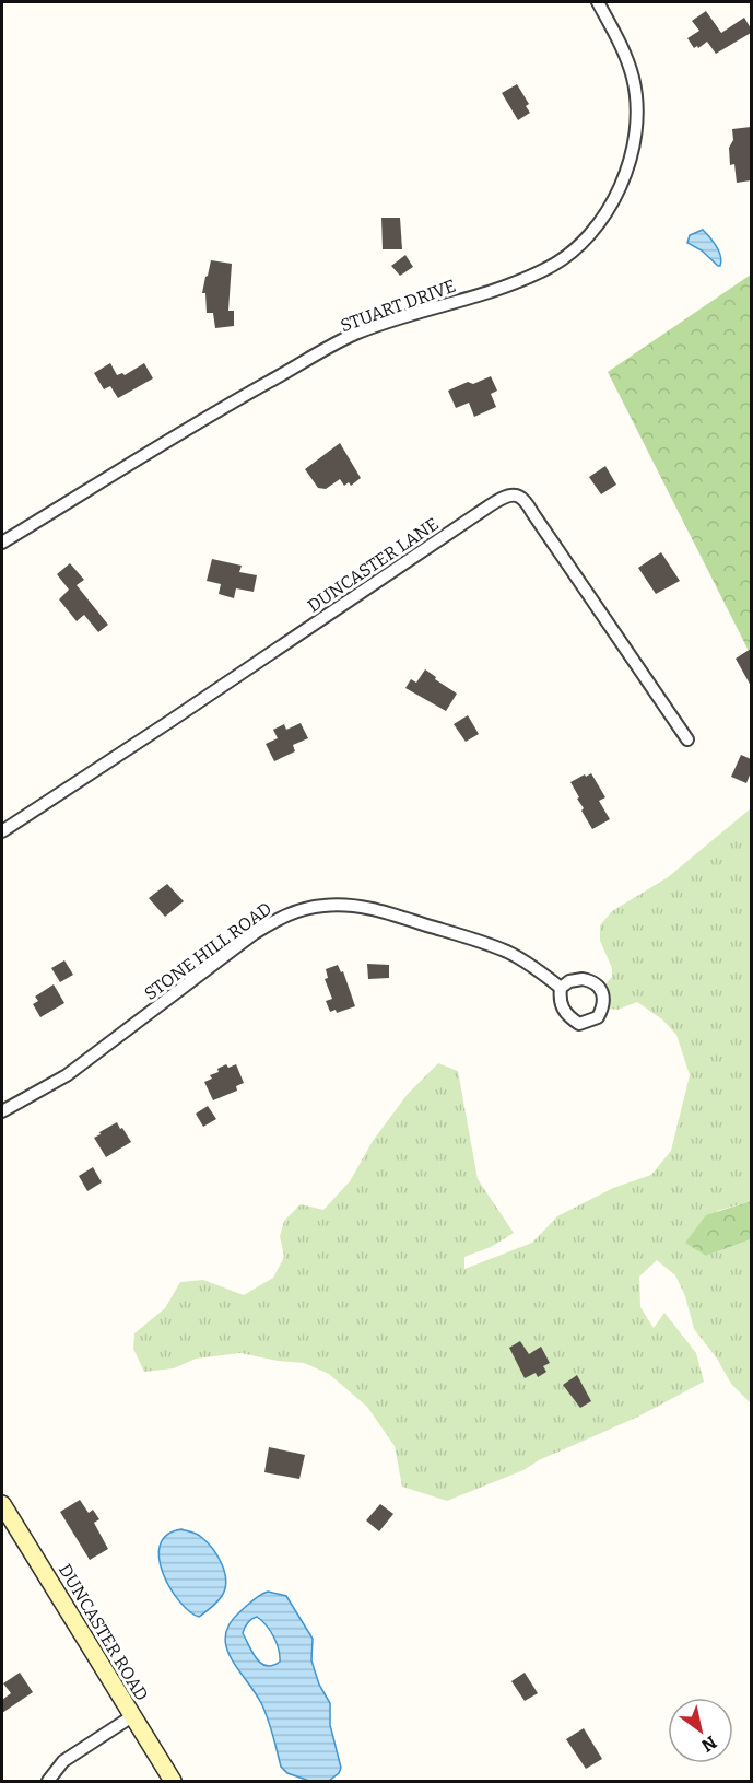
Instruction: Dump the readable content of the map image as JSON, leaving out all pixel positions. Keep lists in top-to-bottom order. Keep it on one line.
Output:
{"streets":{"street":["STUART DRIVE","DUNCASTER LANE","STONE HILL ROAD","DUNCASTER ROAD"]},"north":"bottom right"}
